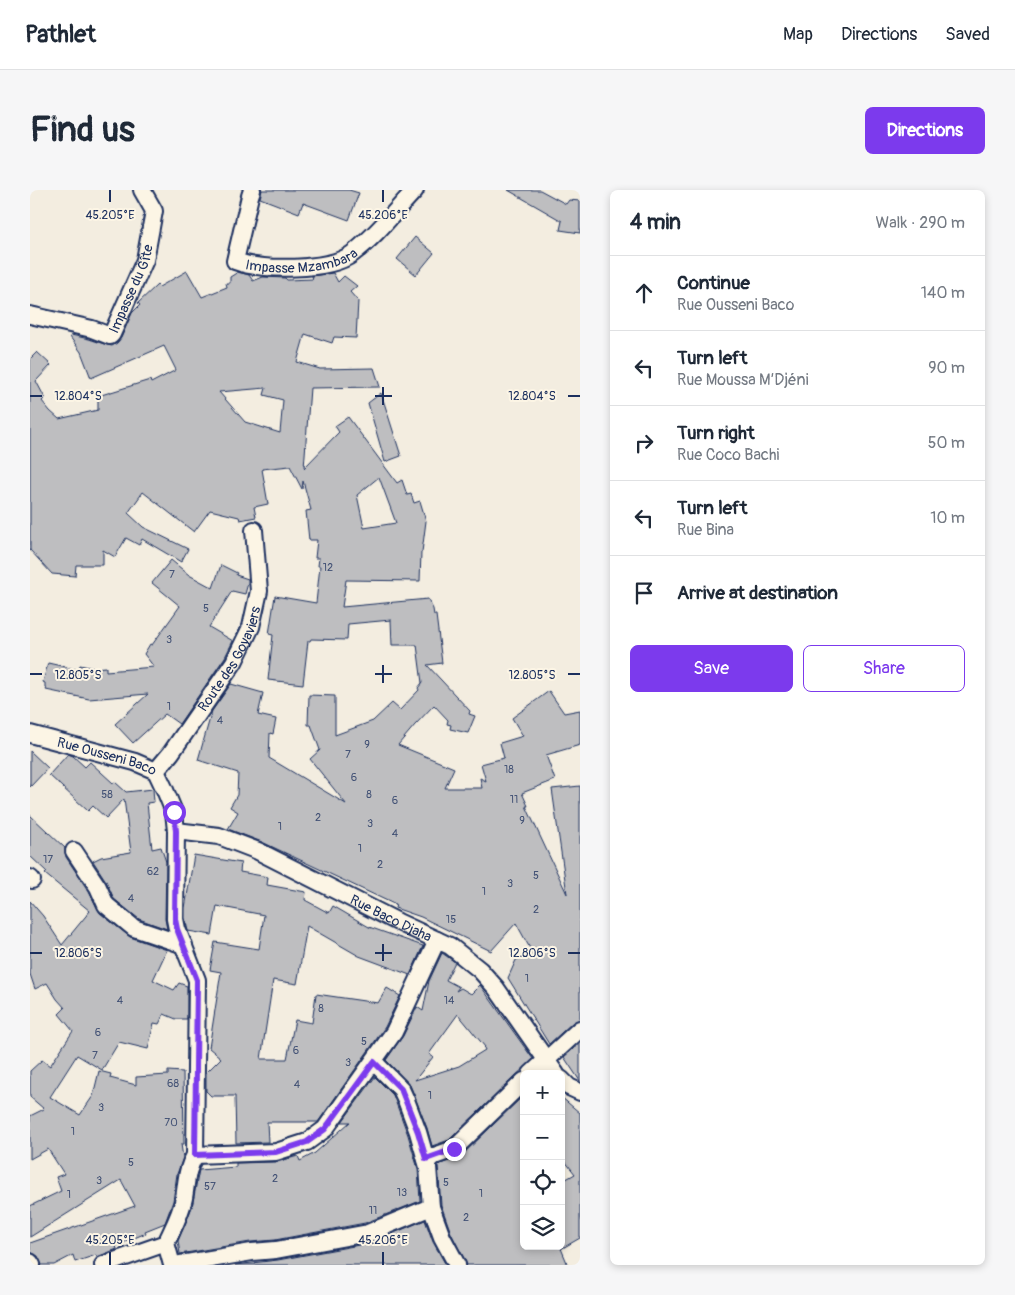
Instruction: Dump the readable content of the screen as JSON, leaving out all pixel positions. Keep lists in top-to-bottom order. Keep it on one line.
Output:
{"streets":{"street":["Impasse Mzambara","Impasse du Gîte","Route des Goyaviers","Rue Ousseni Baco","Rue Baco Djaha"]},"crossings":[["Route des Goyaviers","Rue Ousseni Baco"],["Rue Ousseni Baco","Rue Baco Djaha"]],"house_numbers":["12","7","5","3","1","4","9","7","18","6","58","8","11","6","2","9","3","1","4","1","17","2","62","5","3","1","4","2","15","1","4","14","8","6","5","6","7","3","68","4","1","3","70","1","5","2","3","5","57","13","1","1","11","2"],"page":{"header":"Pathlet","nav":["Map","Directions","Saved"],"buttons":["Directions",["Save","Share"]],"title":"Find us","heading":["4 min","Walk · 290 m"],"list":[["Continue","Rue Ousseni Baco","140 m"],["Turn left","Rue Moussa M’Djéni","90 m"],["Turn right","Rue Coco Bachi","50 m"],["Turn left","Rue Bina","10 m"],"Arrive at destination"],"map_buttons":["+","−"]},"coordinates":["45.205°E","45.206°E","12.804°S","12.805°S","12.806°S"]}
